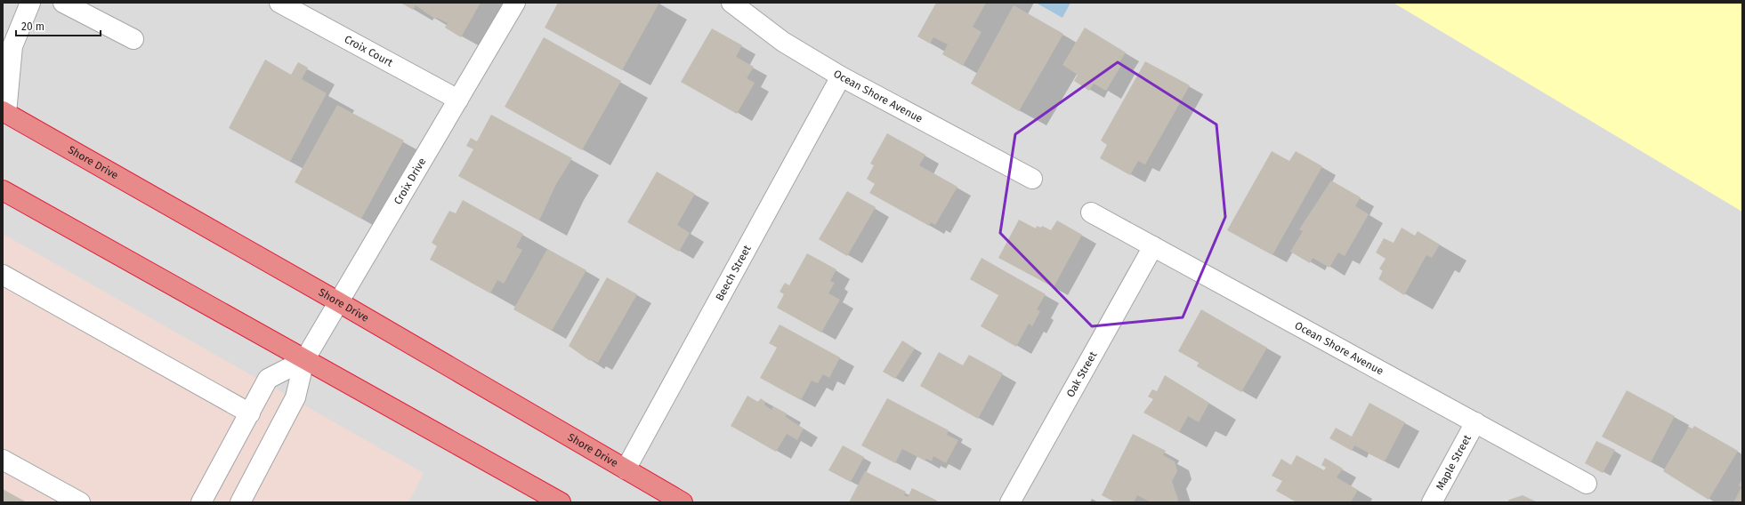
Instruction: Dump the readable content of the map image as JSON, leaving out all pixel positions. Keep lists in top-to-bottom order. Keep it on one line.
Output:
{"streets":{"highway":["Shore Drive"],"street":["Croix Court","Ocean Shore Avenue","Croix Drive","Beech Street","Oak Street","Maple Street"]},"crossings":[["Croix Court","Croix Drive"],["Ocean Shore Avenue","Beech Street"],["Ocean Shore Avenue","Oak Street"],["Ocean Shore Avenue","Maple Street"],["Shore Drive","Croix Drive"],["Shore Drive","Beech Street"]],"scale_bar":"20 m"}
